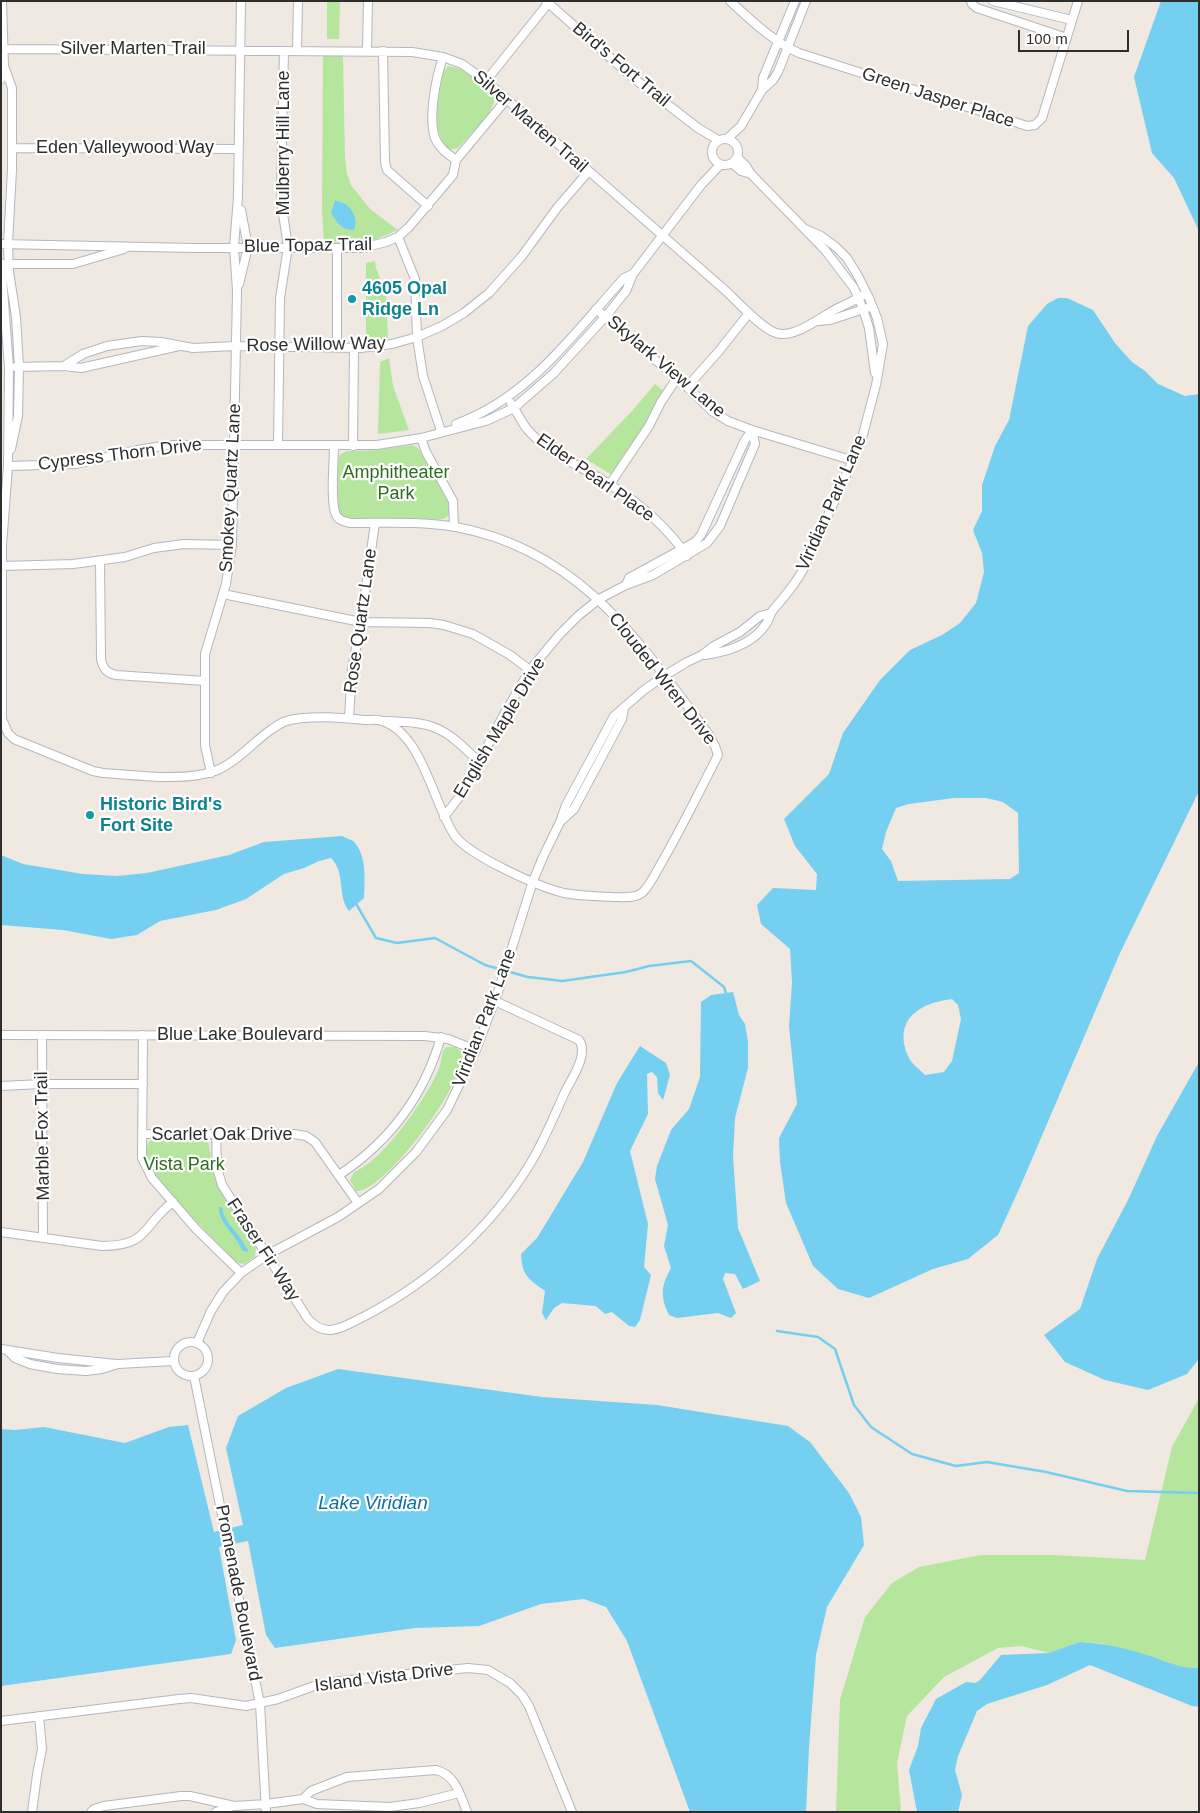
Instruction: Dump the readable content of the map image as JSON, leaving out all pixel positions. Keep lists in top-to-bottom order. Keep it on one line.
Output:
{"streets":{"street":["Silver Marten Trail","Bird's Fort Trail","Green Jasper Place","Mulberry Hill Lane","Eden Valleywood Way","Blue Topaz Trail","Rose Willow Way","Skylark View Lane","Cypress Thorn Drive","Elder Pearl Place","Smokey Quartz Lane","Viridian Park Lane","Rose Quartz Lane","Clouded Wren Drive","English Maple Drive","Blue Lake Boulevard","Scarlet Oak Drive","Marble Fox Trail","Fraser Fir Way","Promenade Boulevard","Island Vista Drive"]},"crossings":[["Silver Marten Trail","Mulberry Hill Lane"],["Silver Marten Trail","Blue Topaz Trail"],["Silver Marten Trail","Rose Willow Way"],["Silver Marten Trail","Cypress Thorn Drive"],["Silver Marten Trail","Smokey Quartz Lane"],["Silver Marten Trail","Viridian Park Lane"],["Bird's Fort Trail","Cypress Thorn Drive"],["Bird's Fort Trail","Viridian Park Lane"],["Mulberry Hill Lane","Blue Topaz Trail"],["Mulberry Hill Lane","Rose Willow Way"],["Mulberry Hill Lane","Cypress Thorn Drive"],["Eden Valleywood Way","Smokey Quartz Lane"],["Blue Topaz Trail","Smokey Quartz Lane"],["Rose Willow Way","Smokey Quartz Lane"],["Skylark View Lane","Cypress Thorn Drive"],["Skylark View Lane","Viridian Park Lane"],["Skylark View Lane","English Maple Drive"],["Cypress Thorn Drive","Elder Pearl Place"],["Cypress Thorn Drive","Smokey Quartz Lane"],["Cypress Thorn Drive","Viridian Park Lane"],["Cypress Thorn Drive","Clouded Wren Drive"],["Elder Pearl Place","English Maple Drive"],["Viridian Park Lane","Clouded Wren Drive"],["Viridian Park Lane","Blue Lake Boulevard"],["Viridian Park Lane","Scarlet Oak Drive"],["Viridian Park Lane","Fraser Fir Way"],["Viridian Park Lane","Promenade Boulevard"],["Rose Quartz Lane","Clouded Wren Drive"],["Clouded Wren Drive","English Maple Drive"],["Blue Lake Boulevard","Marble Fox Trail"],["Scarlet Oak Drive","Fraser Fir Way"],["Promenade Boulevard","Island Vista Drive"]],"water":["Lake Viridian"],"parks":["Amphitheater Park","Vista Park"],"places":["4605 Opal Ridge Ln","Historic Bird's Fort Site"],"scale_bar":"100 m"}
